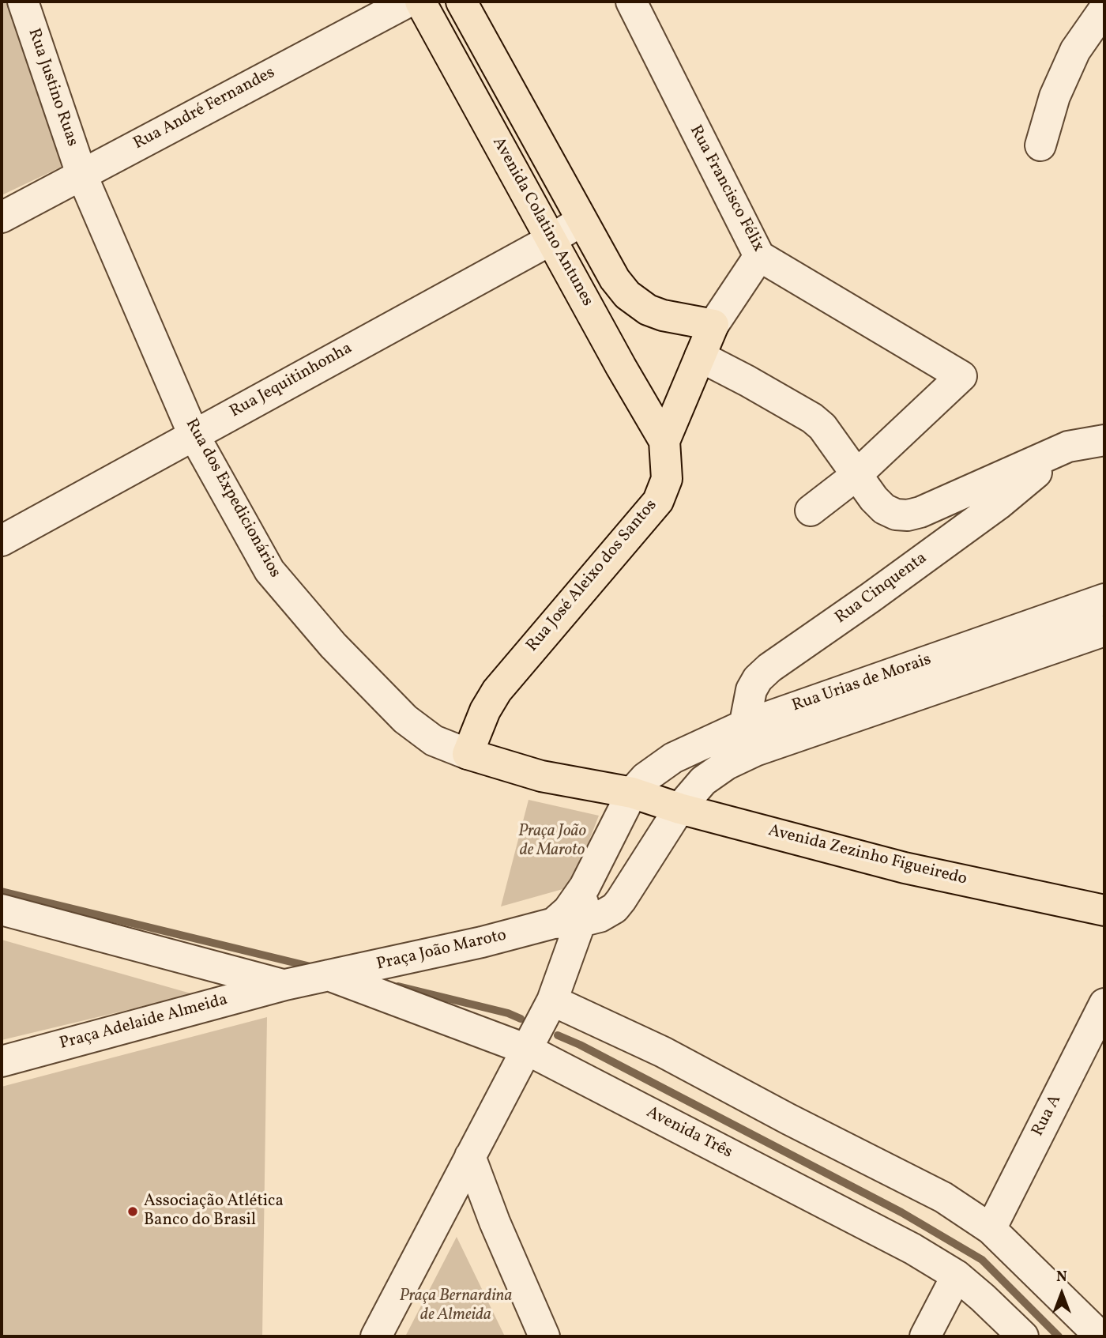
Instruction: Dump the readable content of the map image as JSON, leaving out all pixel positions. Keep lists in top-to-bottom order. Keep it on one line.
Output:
{"streets":{"main road":["Avenida Colatino Antunes","Rua dos Expedicionários","Rua José Aleixo dos Santos","Avenida Zezinho Figueiredo"],"street":["Rua Justino Ruas","Rua André Fernandes","Rua Francisco Félix","Rua Jequitinhonha","Rua Cinquenta","Rua Urias de Morais","Praça João Maroto","Praça Adelaide Almeida","Rua A","Avenida Três"]},"crossings":[["Rua Justino Ruas","Rua André Fernandes"],["Rua Justino Ruas","Rua dos Expedicionários"],["Rua André Fernandes","Rua dos Expedicionários"],["Rua Francisco Félix","Rua José Aleixo dos Santos"],["Avenida Colatino Antunes","Rua Jequitinhonha"],["Avenida Colatino Antunes","Rua José Aleixo dos Santos"],["Rua Jequitinhonha","Rua dos Expedicionários"],["Rua dos Expedicionários","Rua José Aleixo dos Santos"],["Rua dos Expedicionários","Rua Urias de Morais"],["Rua dos Expedicionários","Avenida Zezinho Figueiredo"],["Rua Cinquenta","Rua Urias de Morais"],["Rua Urias de Morais","Avenida Zezinho Figueiredo"],["Rua Urias de Morais","Praça João Maroto"],["Avenida Zezinho Figueiredo","Praça João Maroto"],["Praça João Maroto","Praça Adelaide Almeida"],["Praça João Maroto","Avenida Três"],["Praça Adelaide Almeida","Avenida Três"]],"parks":["Praça João de Maroto","Praça Bernardina de Almeida"],"places":["Associação Atlética Banco do Brasil"],"north":"top"}
